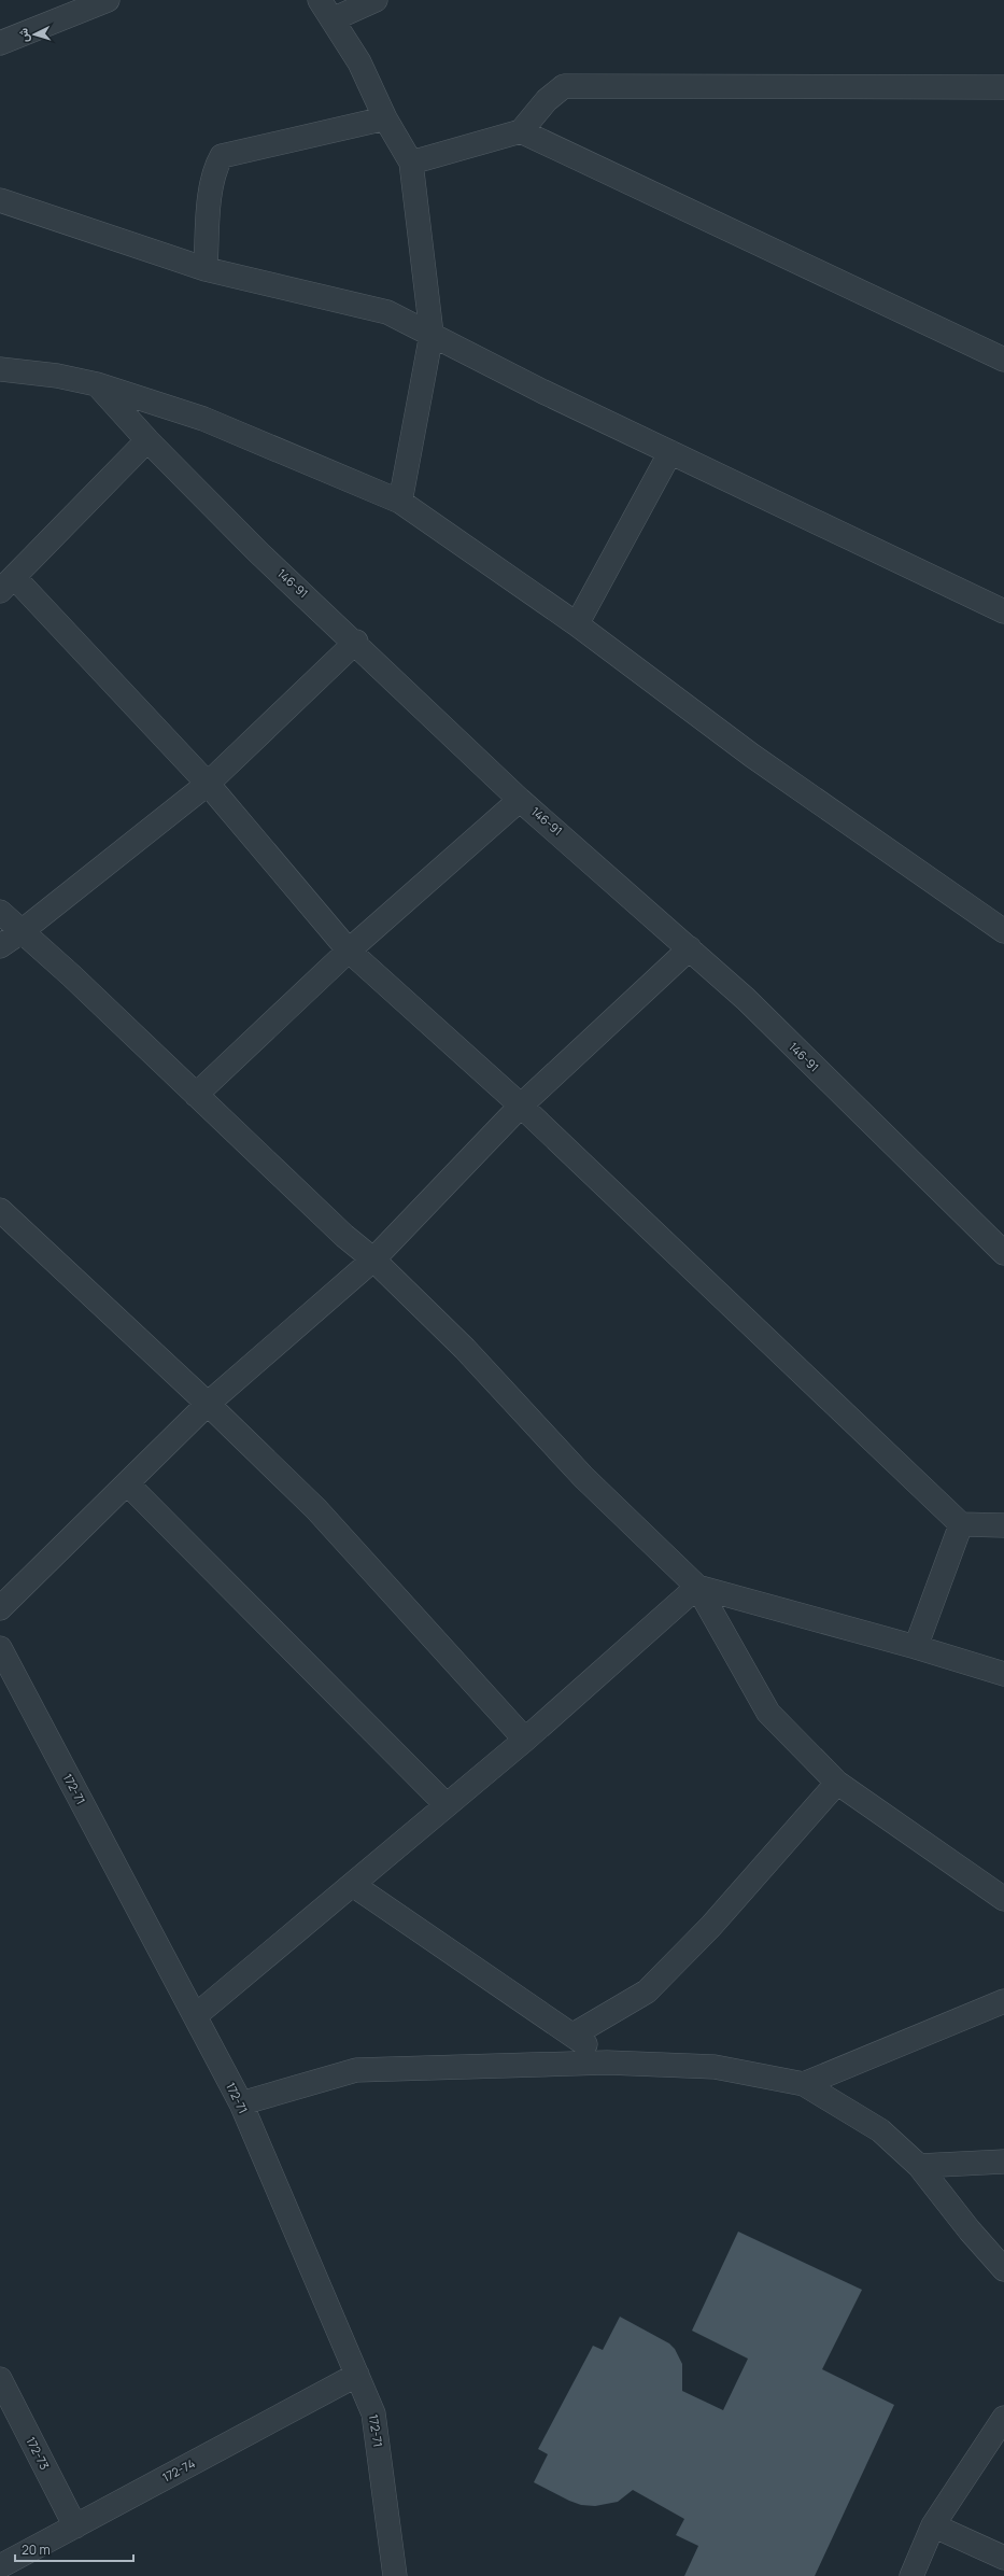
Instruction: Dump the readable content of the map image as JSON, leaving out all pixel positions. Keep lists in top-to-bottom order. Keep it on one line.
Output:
{"streets":{"street":["146-91","172-71","172-73","172-74"]},"crossings":[["172-71","172-74"],["172-73","172-74"]],"scale_bar":"20 m","north":"left"}
